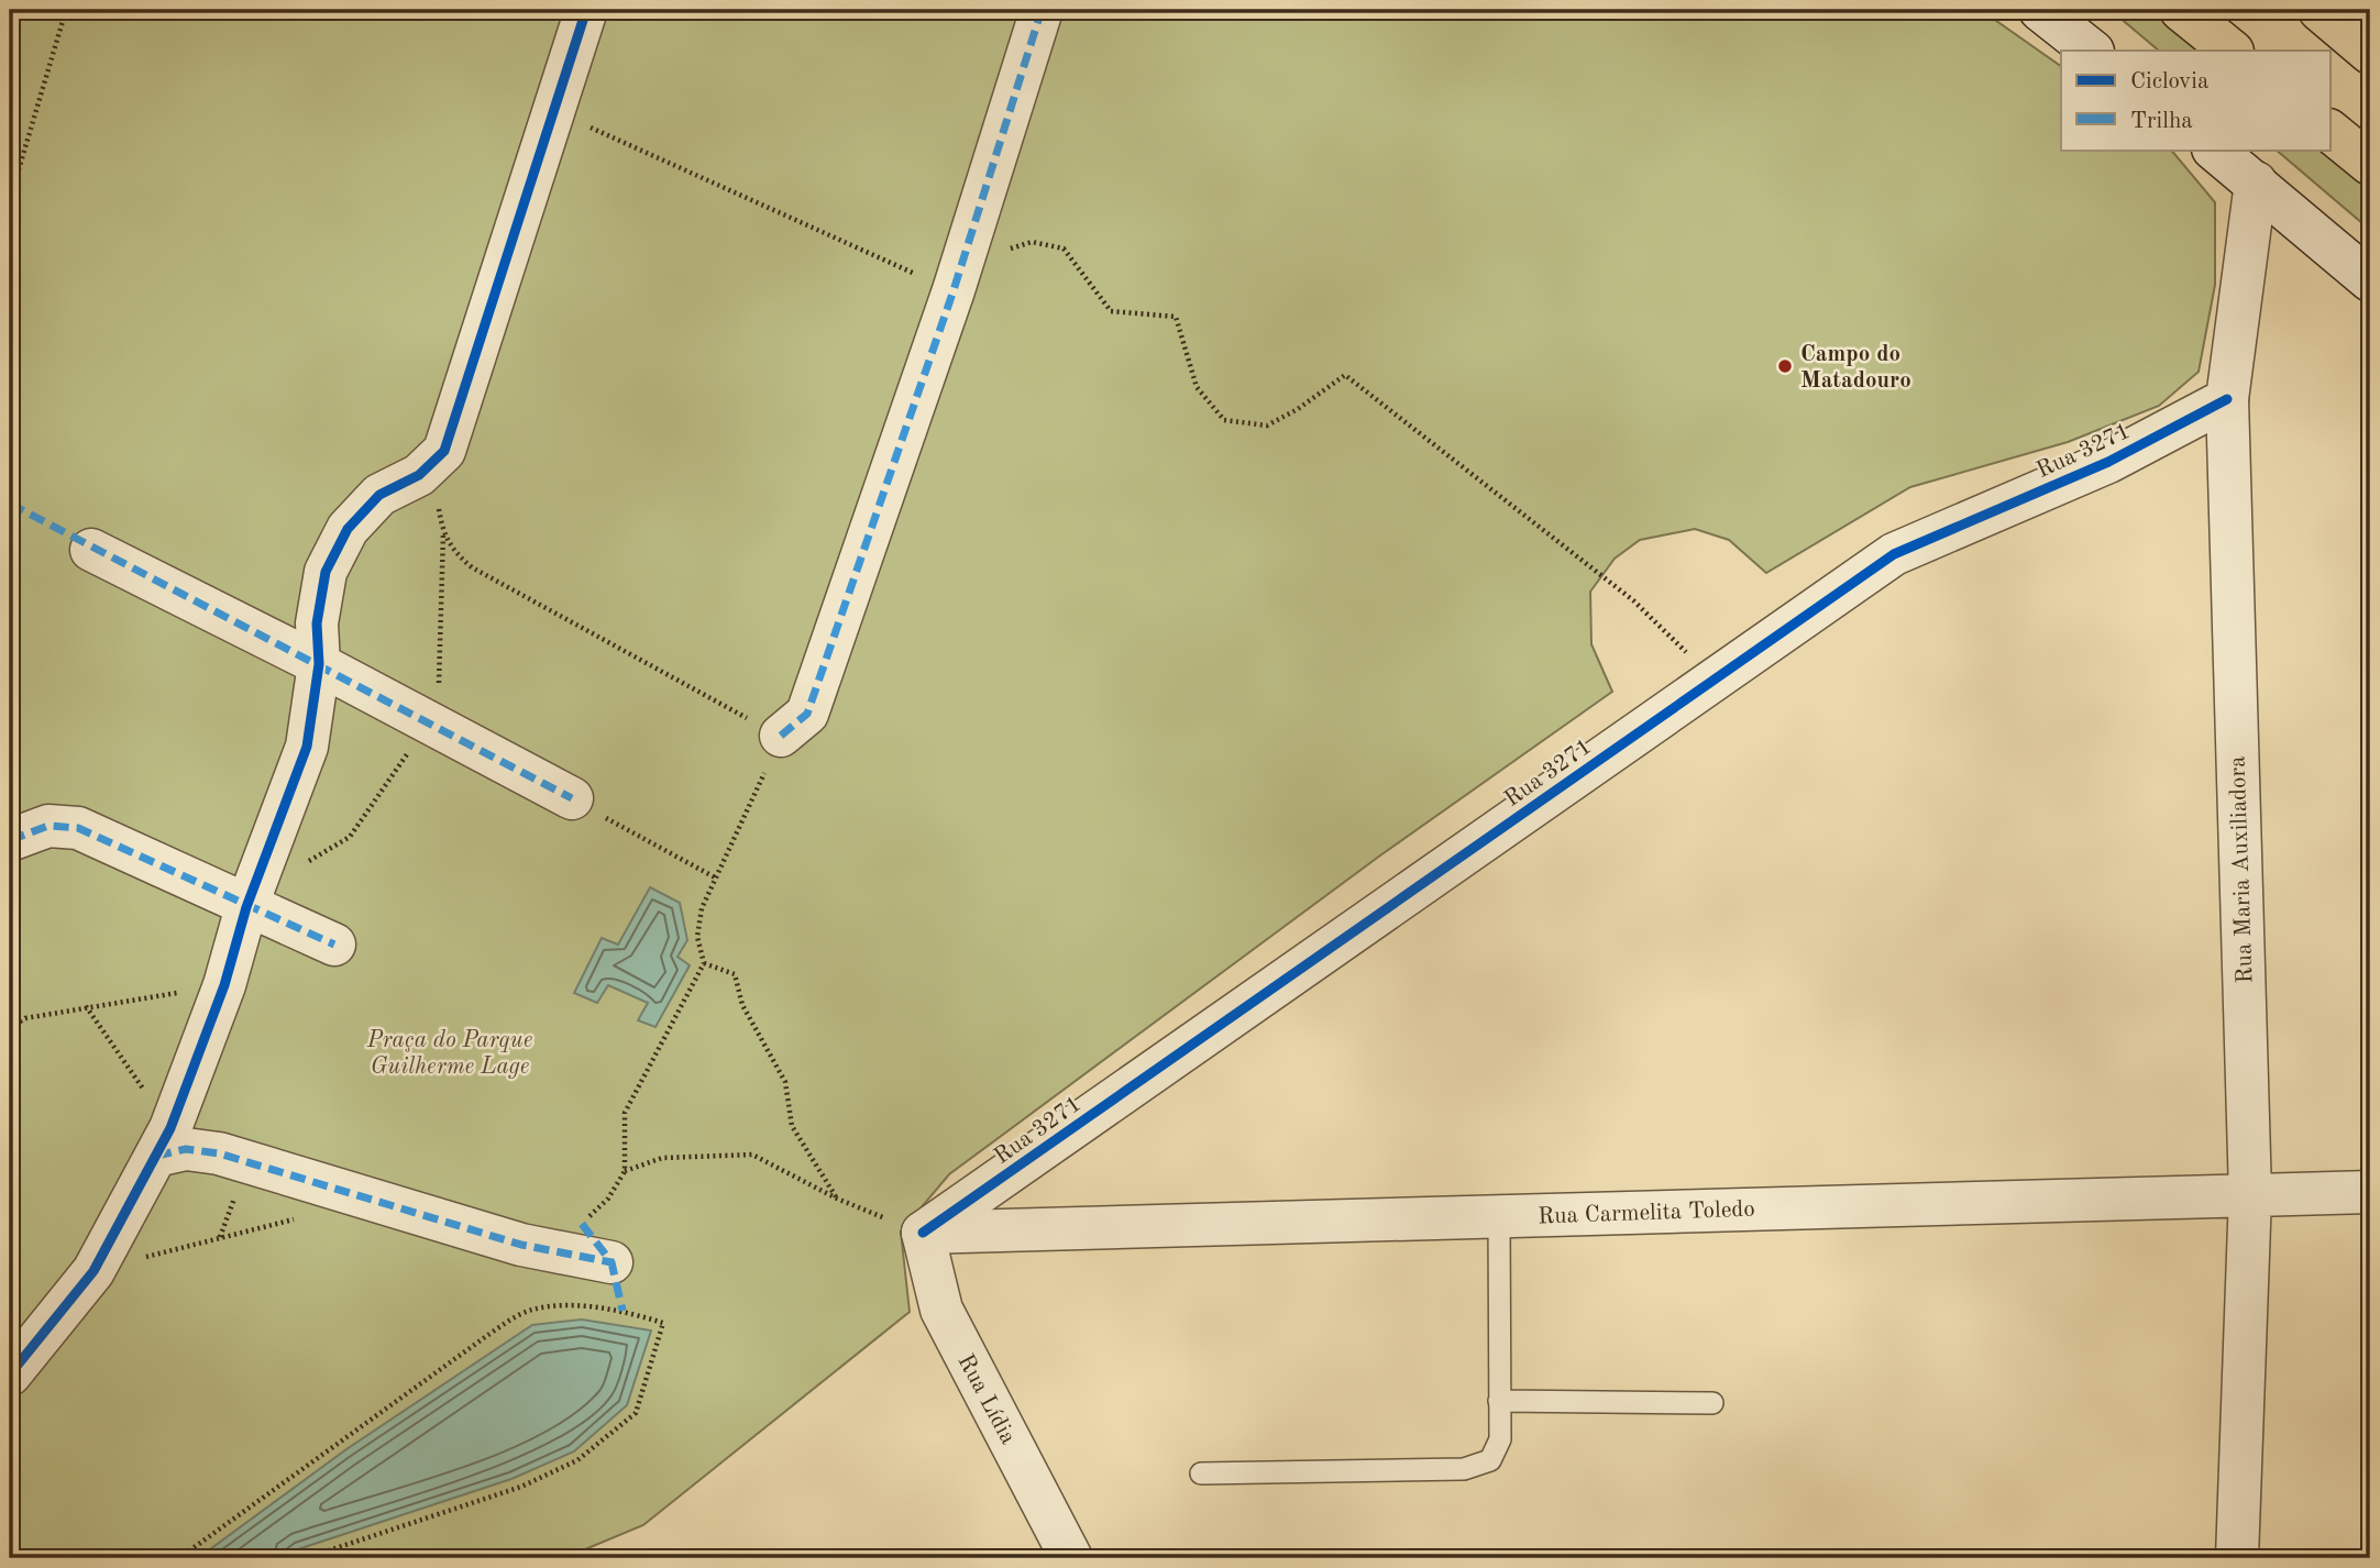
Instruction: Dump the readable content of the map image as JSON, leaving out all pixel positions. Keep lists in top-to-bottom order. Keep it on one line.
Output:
{"streets":{"street":["Rua 3271","Rua Maria Auxiliadora","Rua Carmelita Toledo","Rua Lídia"]},"crossings":[["Rua 3271","Rua Maria Auxiliadora"],["Rua 3271","Rua Carmelita Toledo"],["Rua 3271","Rua Lídia"],["Rua Maria Auxiliadora","Rua Carmelita Toledo"],["Rua Carmelita Toledo","Rua Lídia"]],"parks":["Praça do Parque Guilherme Lage"],"places":["Campo do Matadouro"],"legend":["Ciclovia","Trilha"]}
